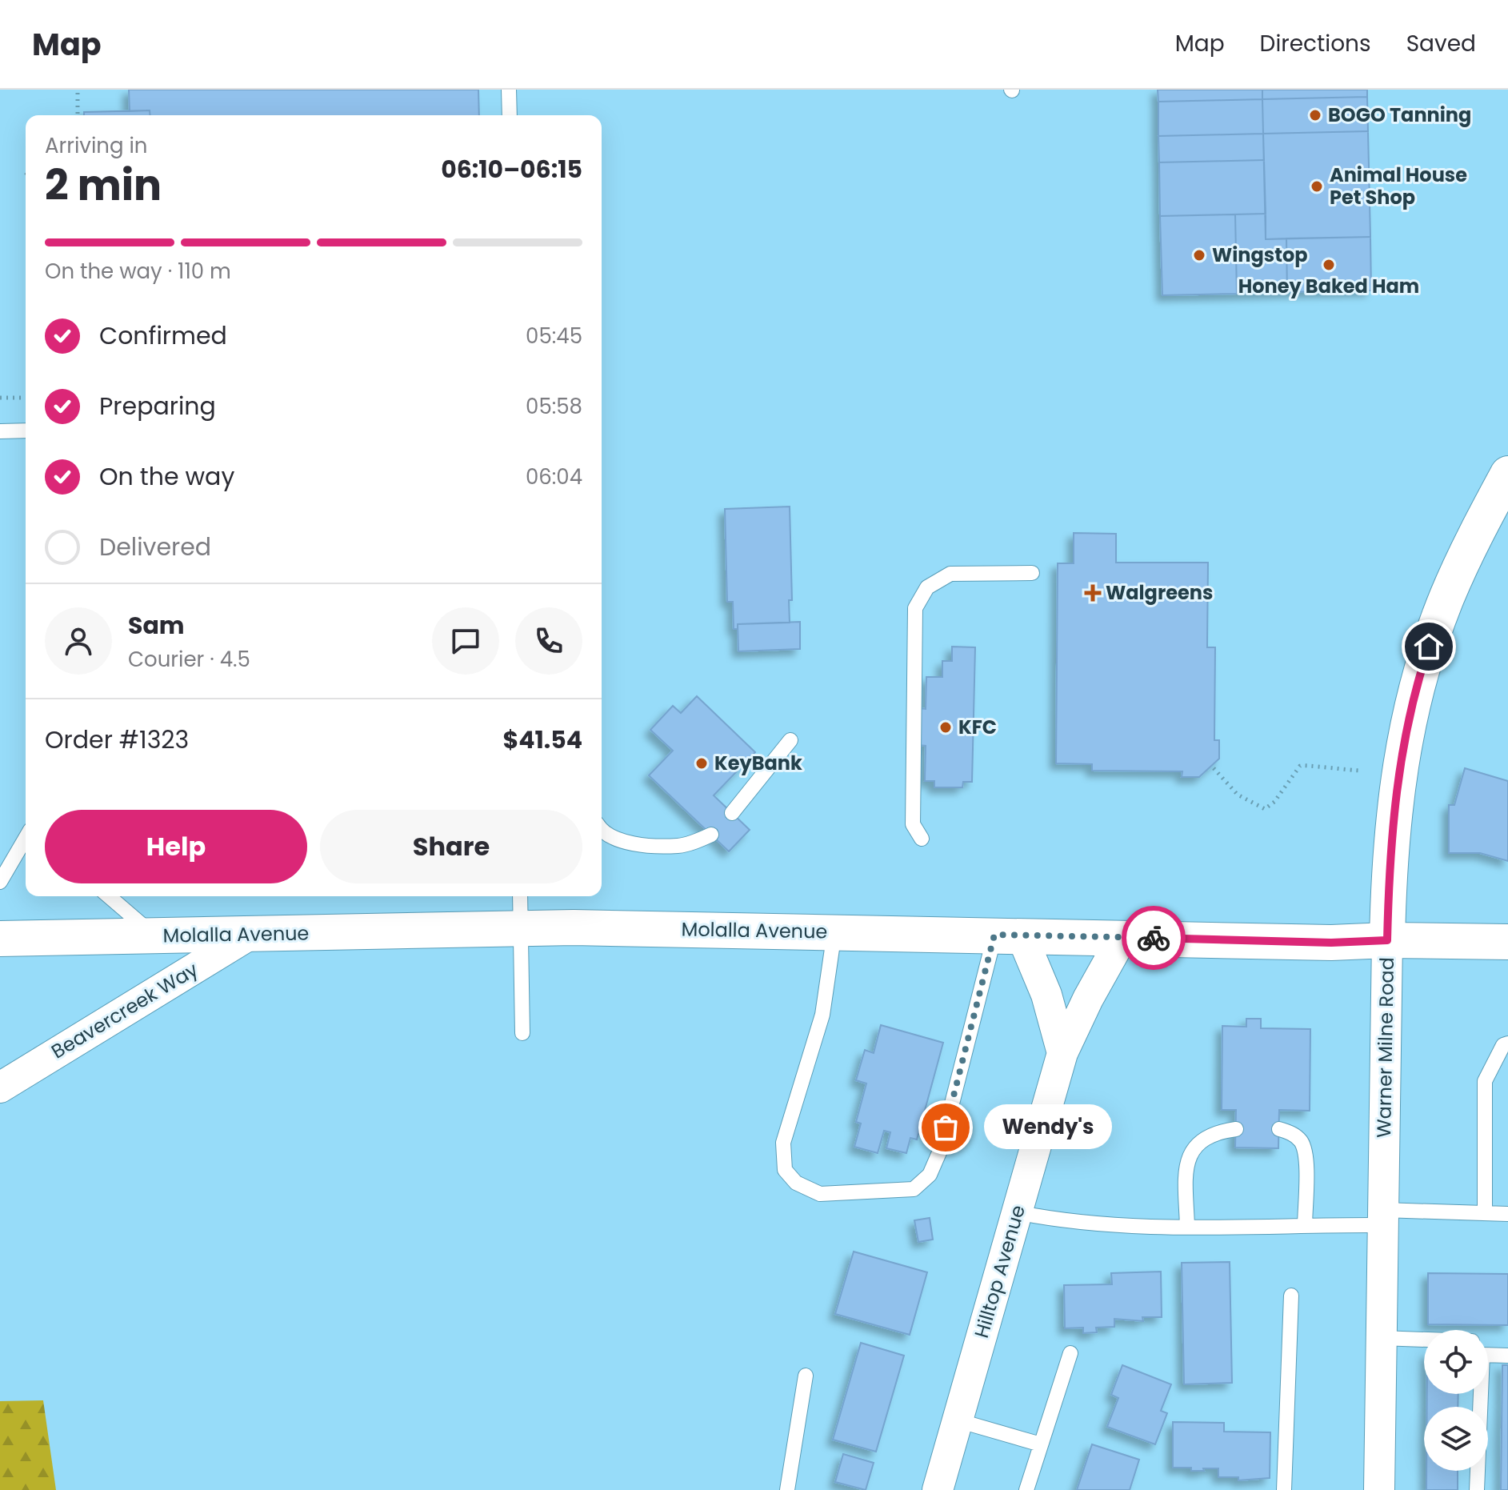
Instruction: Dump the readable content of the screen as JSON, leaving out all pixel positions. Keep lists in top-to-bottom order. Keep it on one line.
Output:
{"streets":{"main road":["Molalla Avenue","Warner Milne Road"],"street":["Beavercreek Way","Hilltop Avenue"]},"crossings":[["Molalla Avenue","Beavercreek Way"],["Molalla Avenue","Warner Milne Road"],["Molalla Avenue","Hilltop Avenue"]],"places":{"other":["BOGO Tanning","Animal House Pet Shop","Wingstop","Honey Baked Ham","KFC","KeyBank","Wendy's"],"health":["Walgreens"]},"page":{"header":"Map","nav":["Map","Directions","Saved"],"heading":["2 min","Arriving in","06:10–06:15"],"panel":["Sam","Courier · 4.5","Order #1323","$41.54"],"bar":"On the way · 110 m","list":[["Confirmed","05:45"],["Preparing","05:58"],["On the way","06:04"],"Delivered"],"buttons":["Help","Share"],"bubble":"Wendy's"}}
